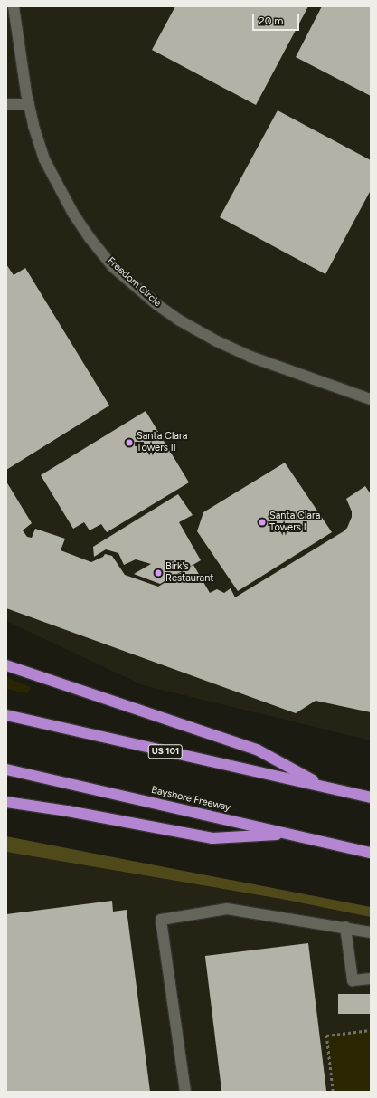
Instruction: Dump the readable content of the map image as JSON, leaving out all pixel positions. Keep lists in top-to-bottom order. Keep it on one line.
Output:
{"streets":{"highway":["US 101","Bayshore Freeway"],"street":["Freedom Circle"]},"places":["Santa Clara Towers II","Santa Clara Towers I","Birk's Restaurant"],"scale_bar":"20 m"}
